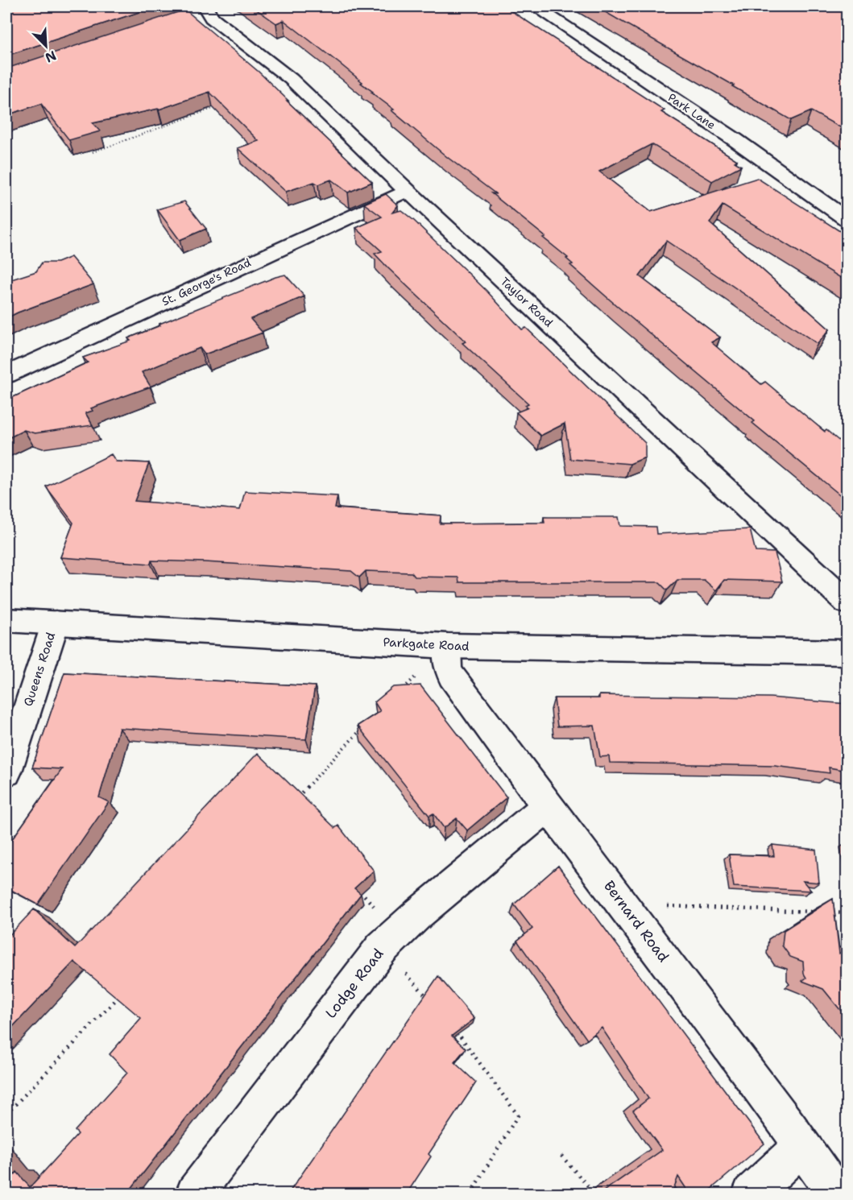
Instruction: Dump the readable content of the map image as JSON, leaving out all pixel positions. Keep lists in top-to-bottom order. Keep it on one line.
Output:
{"streets":{"street":["Park Lane","St. George's Road","Taylor Road","Parkgate Road","Queens Road","Bernard Road","Lodge Road"]},"crossings":[["St. George's Road","Taylor Road"],["Parkgate Road","Queens Road"],["Parkgate Road","Bernard Road"],["Bernard Road","Lodge Road"]],"north":"bottom right"}
